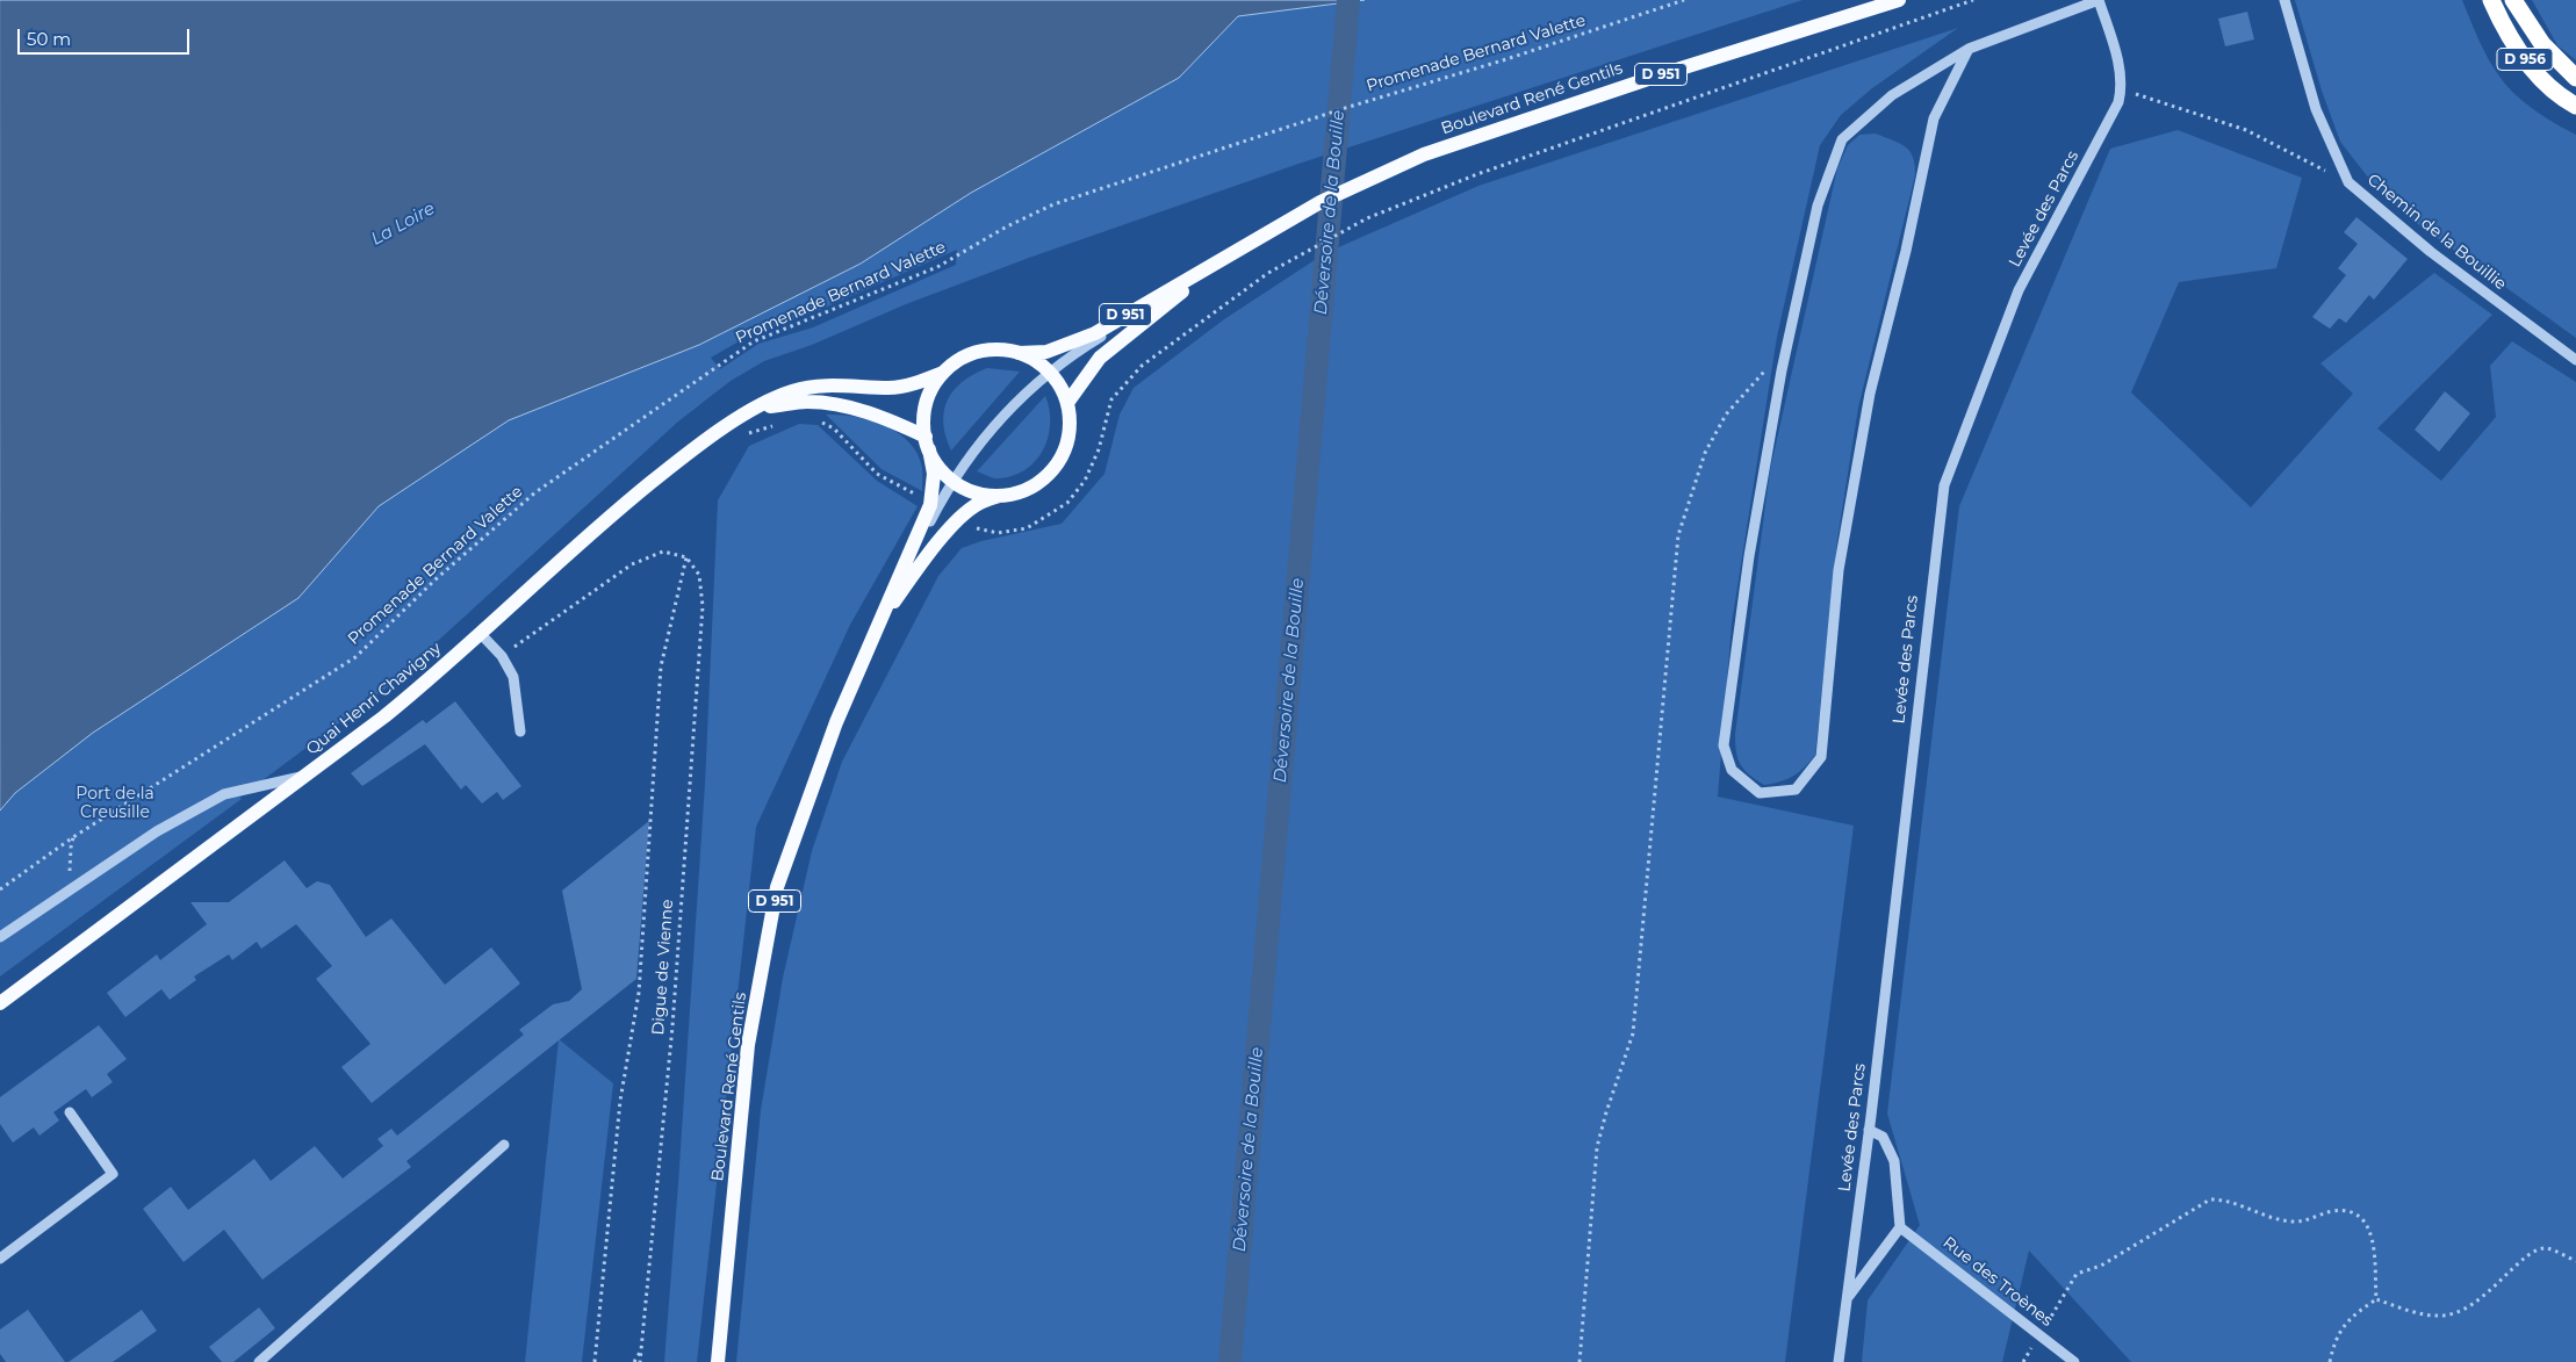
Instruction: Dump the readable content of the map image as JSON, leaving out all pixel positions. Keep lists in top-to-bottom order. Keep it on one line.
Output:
{"streets":{"highway":["D 956"],"main road":["D 951","Boulevard René Gentils","Quai Henri Chavigny"],"street":["Levée des Parcs","Chemin de la Bouillie","Rue des Troènes"],"path":["Promenade Bernard Valette","Digue de Vienne"]},"crossings":[["Boulevard René Gentils","Quai Henri Chavigny"]],"water":["Déversoire de la Bouille","La Loire"],"parks":["Port de la Creusille"],"scale_bar":"50 m"}
